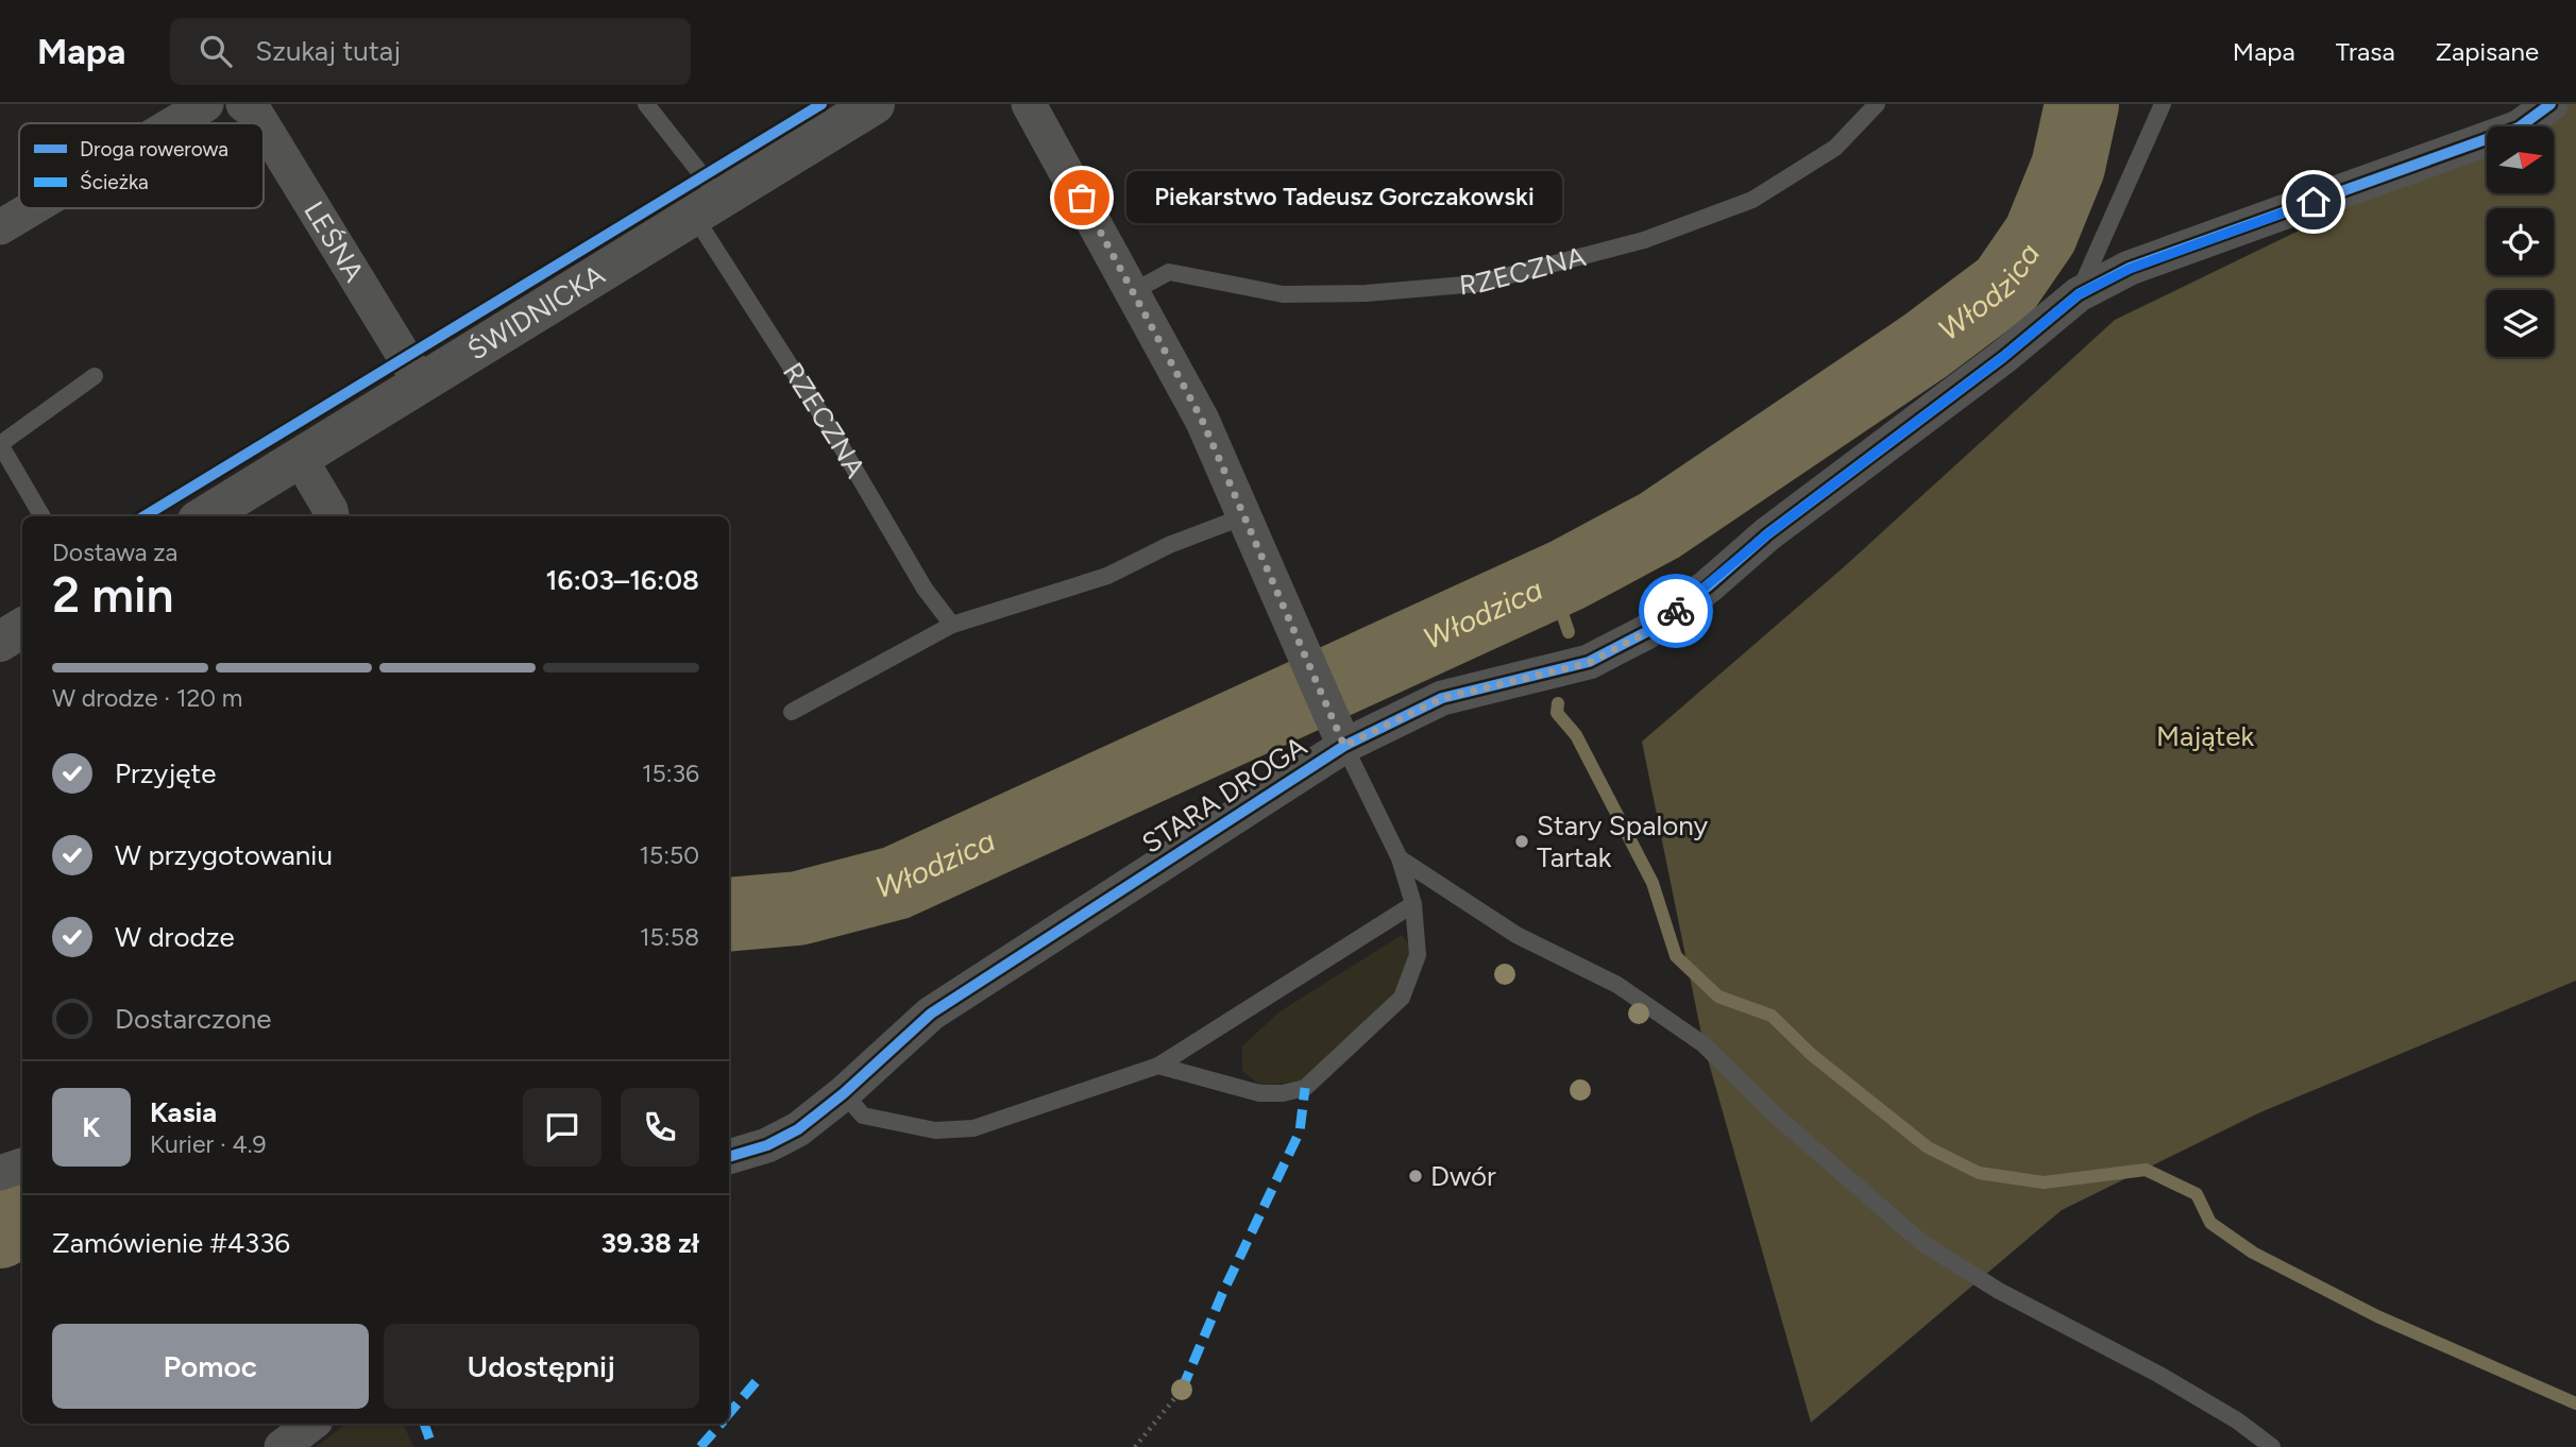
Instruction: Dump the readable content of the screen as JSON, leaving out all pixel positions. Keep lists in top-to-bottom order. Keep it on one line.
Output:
{"streets":{"street":["LEŚNA","ŚWIDNICKA","STARA DROGA"],"lane":["RZECZNA"]},"crossings":[["LEŚNA","ŚWIDNICKA"],["RZECZNA","ŚWIDNICKA"]],"water":["Włodzica"],"parks":["Majątek"],"places":["Piekarstwo Tadeusz Gorczakowski","Stary Spalony Tartak","Dwór"],"legend":["Droga rowerowa","Ścieżka"],"north":"right","page":{"header":"Mapa","search":"Szukaj tutaj","nav":["Mapa","Trasa","Zapisane"],"bubble":"Piekarstwo Tadeusz Gorczakowski","heading":["2 min","Dostawa za","16:03–16:08"],"panel":["Kasia","Kurier · 4.9","Zamówienie #4336","39.38 zł"],"bar":"W drodze · 120 m","list":[["Przyjęte","15:36"],["W przygotowaniu","15:50"],["W drodze","15:58"],"Dostarczone"],"round":"K","buttons":["Pomoc","Udostępnij"]}}
